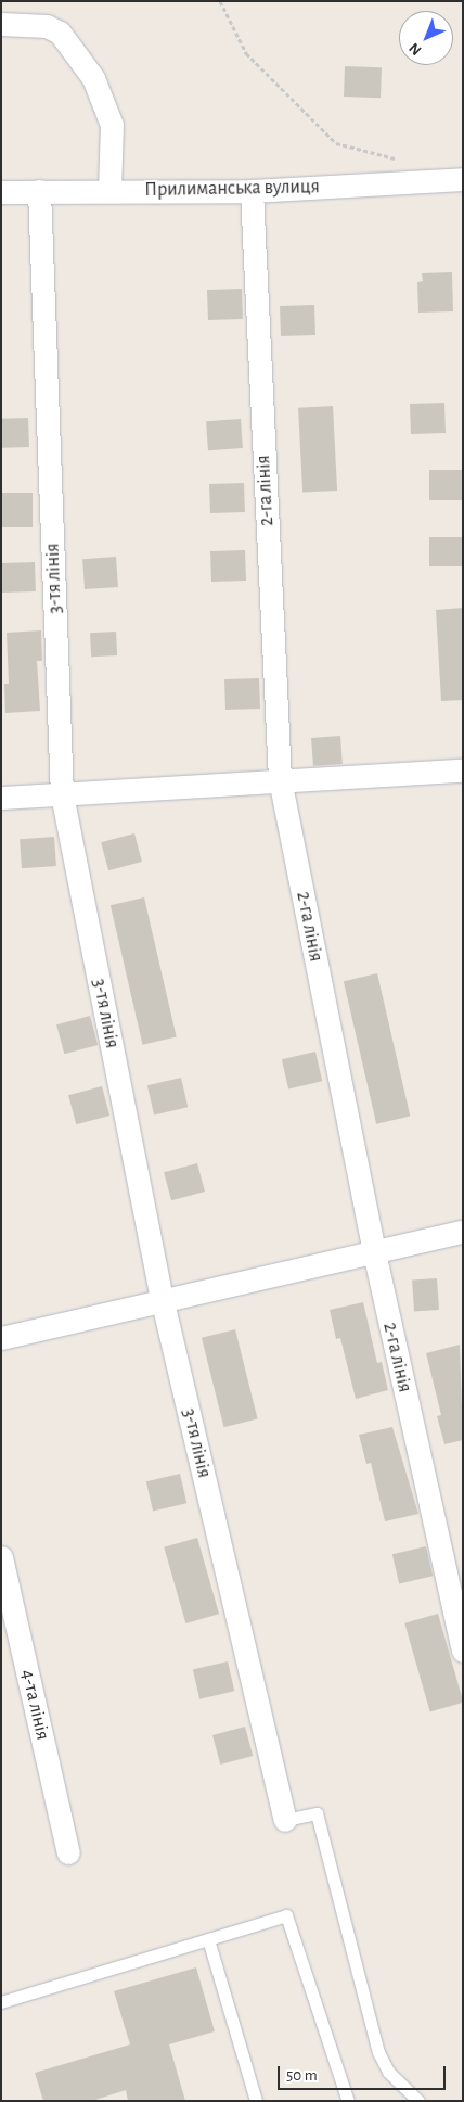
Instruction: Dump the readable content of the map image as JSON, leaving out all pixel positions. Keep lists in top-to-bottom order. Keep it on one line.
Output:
{"streets":{"street":["Прилиманська вулиця","2-га лінія","3-тя лінія","4-та лінія"]},"crossings":[["Прилиманська вулиця","2-га лінія"],["Прилиманська вулиця","3-тя лінія"]],"scale_bar":"50 m","north":"bottom left"}
